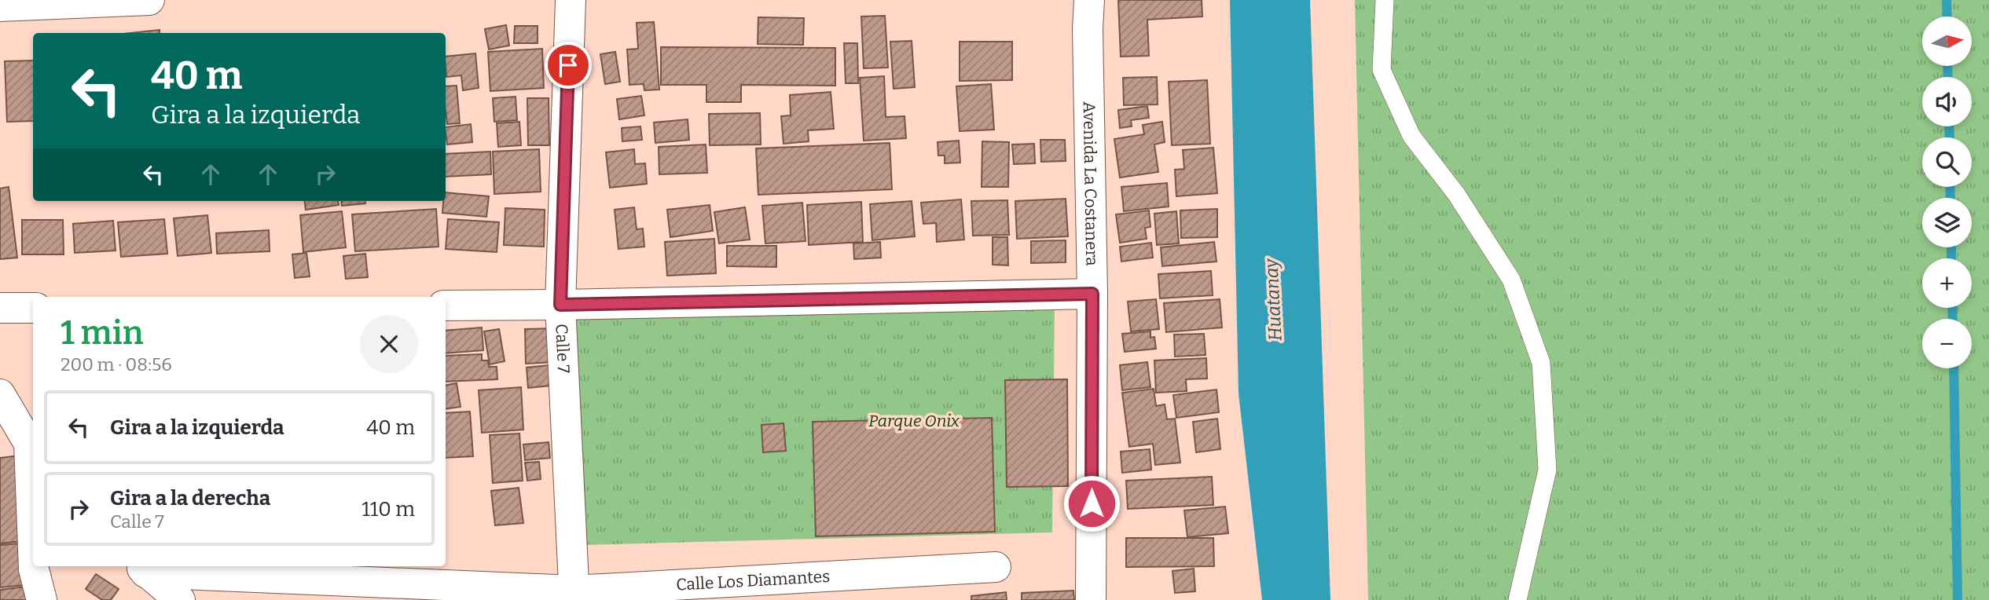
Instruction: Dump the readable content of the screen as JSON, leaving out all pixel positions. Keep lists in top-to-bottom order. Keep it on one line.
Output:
{"streets":{"street":["Avenida La Costanera","Calle 7","Calle Los Diamantes"]},"crossings":[["Calle 7","Calle Los Diamantes"]],"water":["Huatanay"],"parks":["Parque Onix"],"north":"right","page":{"map_buttons":["+","−"],"turn":["40 m","Gira a la izquierda"],"heading":["1 min","200 m · 08:56"],"list":[{"name":"Gira a la izquierda","value":"40 m"},{"name":"Gira a la derecha","note":"Calle 7","value":"110 m"}]}}
